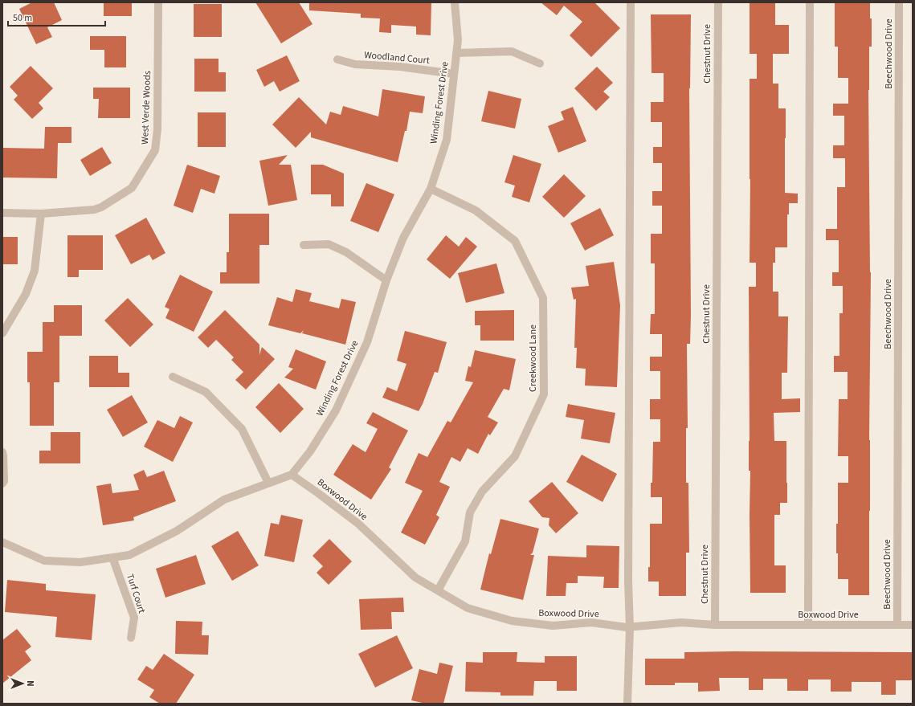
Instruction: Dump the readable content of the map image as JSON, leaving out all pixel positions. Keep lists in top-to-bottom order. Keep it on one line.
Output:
{"streets":{"street":["Chestnut Drive","Beechwood Drive","Woodland Court","Winding Forest Drive","West Verde Woods","Creekwood Lane","Boxwood Drive","Turf Court"]},"crossings":[["Chestnut Drive","Boxwood Drive"],["Beechwood Drive","Boxwood Drive"],["Woodland Court","Winding Forest Drive"],["Winding Forest Drive","Creekwood Lane"],["Winding Forest Drive","Boxwood Drive"],["Creekwood Lane","Boxwood Drive"]],"scale_bar":"50 m","north":"right"}
